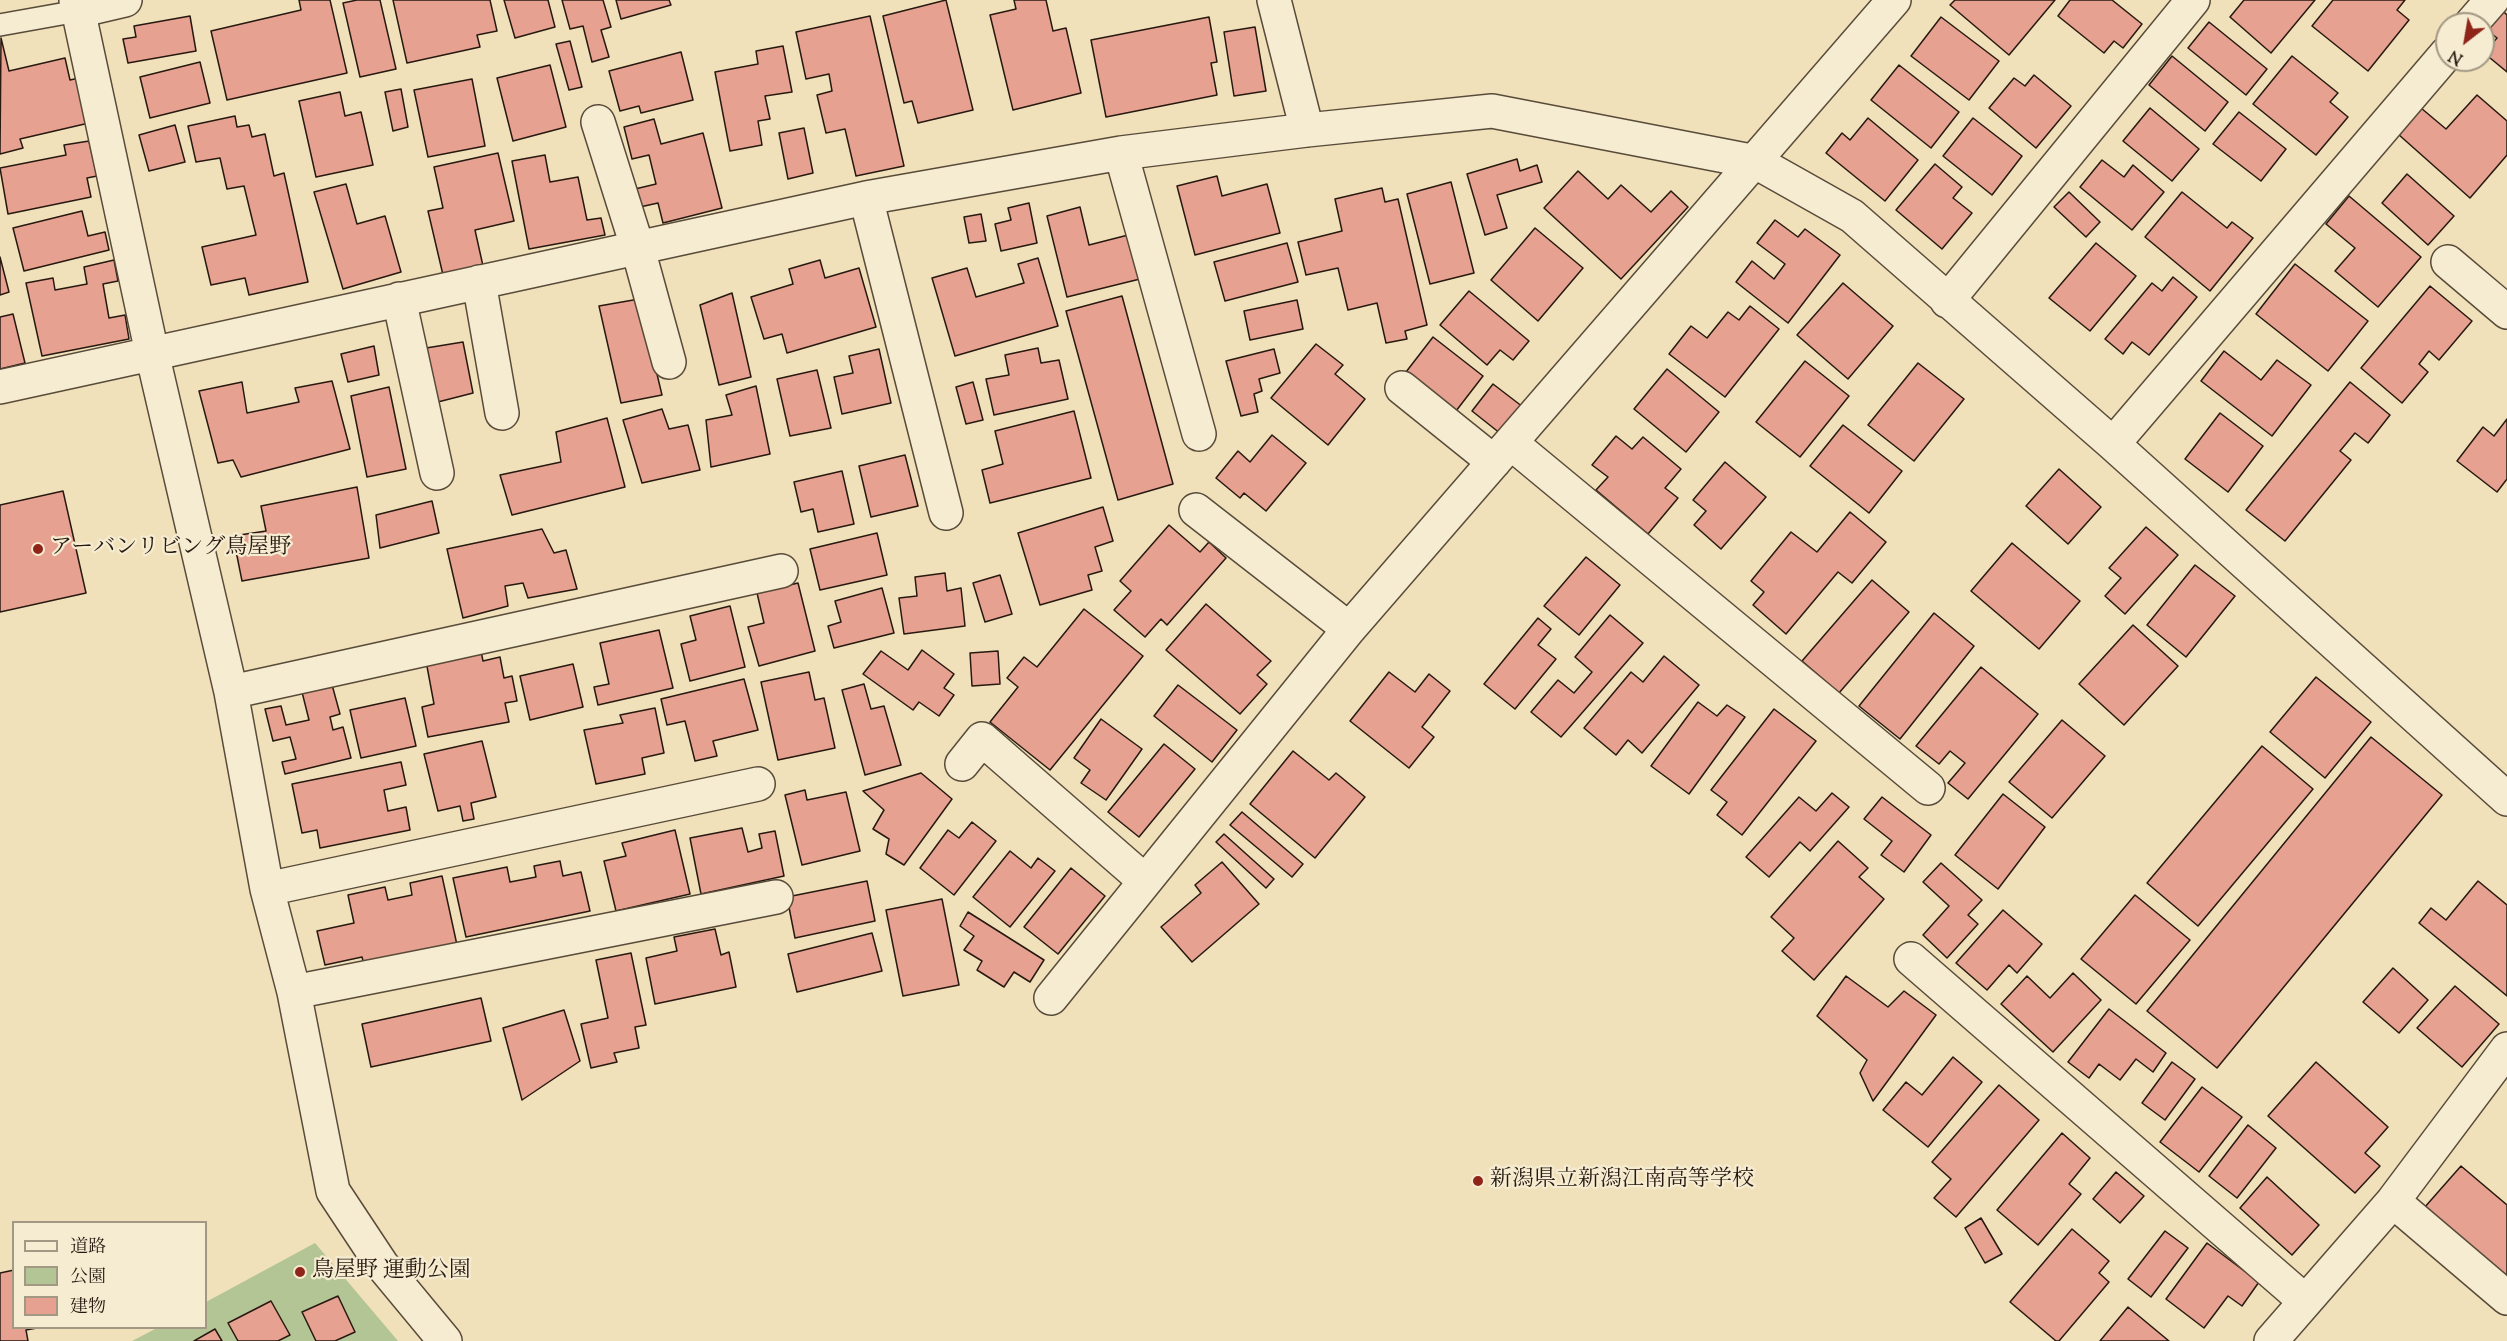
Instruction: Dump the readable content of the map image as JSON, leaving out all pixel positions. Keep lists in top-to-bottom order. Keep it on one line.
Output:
{"places":["アーバンリビング鳥屋野","新潟県立新潟江南高等学校","鳥屋野 運動公園"],"legend":["道路","公園","建物"],"north":"bottom left"}
